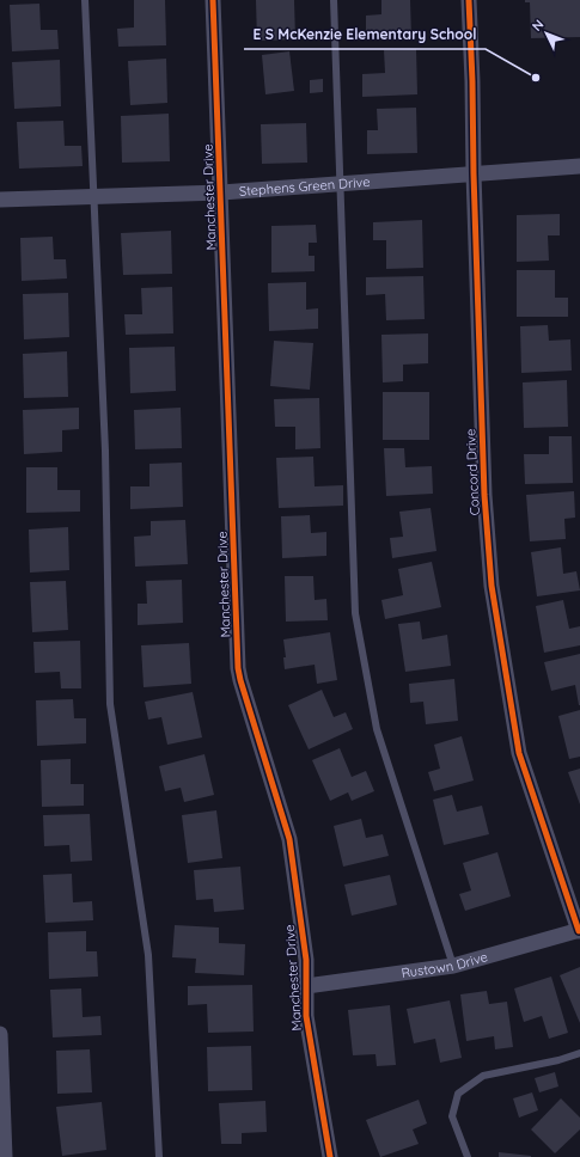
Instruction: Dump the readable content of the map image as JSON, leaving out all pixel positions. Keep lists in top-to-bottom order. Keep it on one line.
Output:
{"streets":{"street":["Stephens Green Drive","Manchester Drive","Concord Drive","Rustown Drive"]},"crossings":[["Stephens Green Drive","Manchester Drive"],["Stephens Green Drive","Concord Drive"],["Manchester Drive","Rustown Drive"],["Concord Drive","Rustown Drive"]],"places":["E S McKenzie Elementary School"],"north":"top left"}
